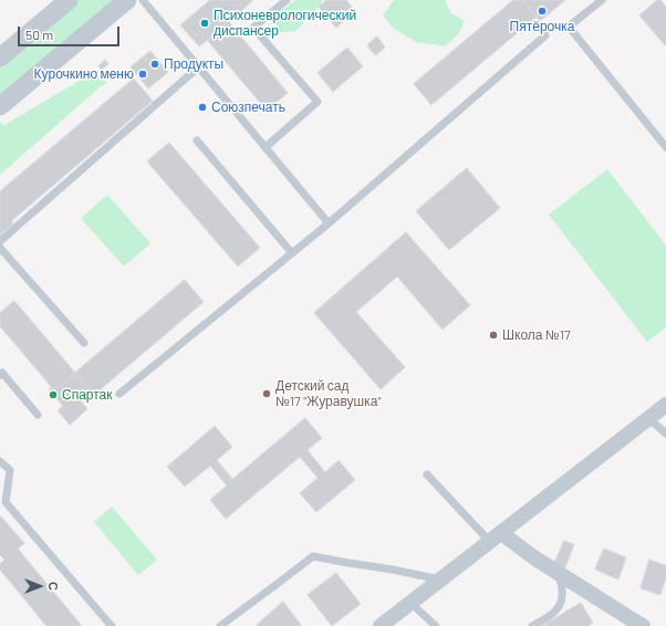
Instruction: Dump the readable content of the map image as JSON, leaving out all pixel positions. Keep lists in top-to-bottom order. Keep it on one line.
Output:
{"places":["Пятёрочка","Психоневрологический диспансер","Продукты","Курочкино меню","Союзпечать","Школа №17","Детский сад №17 \"Журавушка\"","Спартак"],"scale_bar":"50 m","north":"right"}
